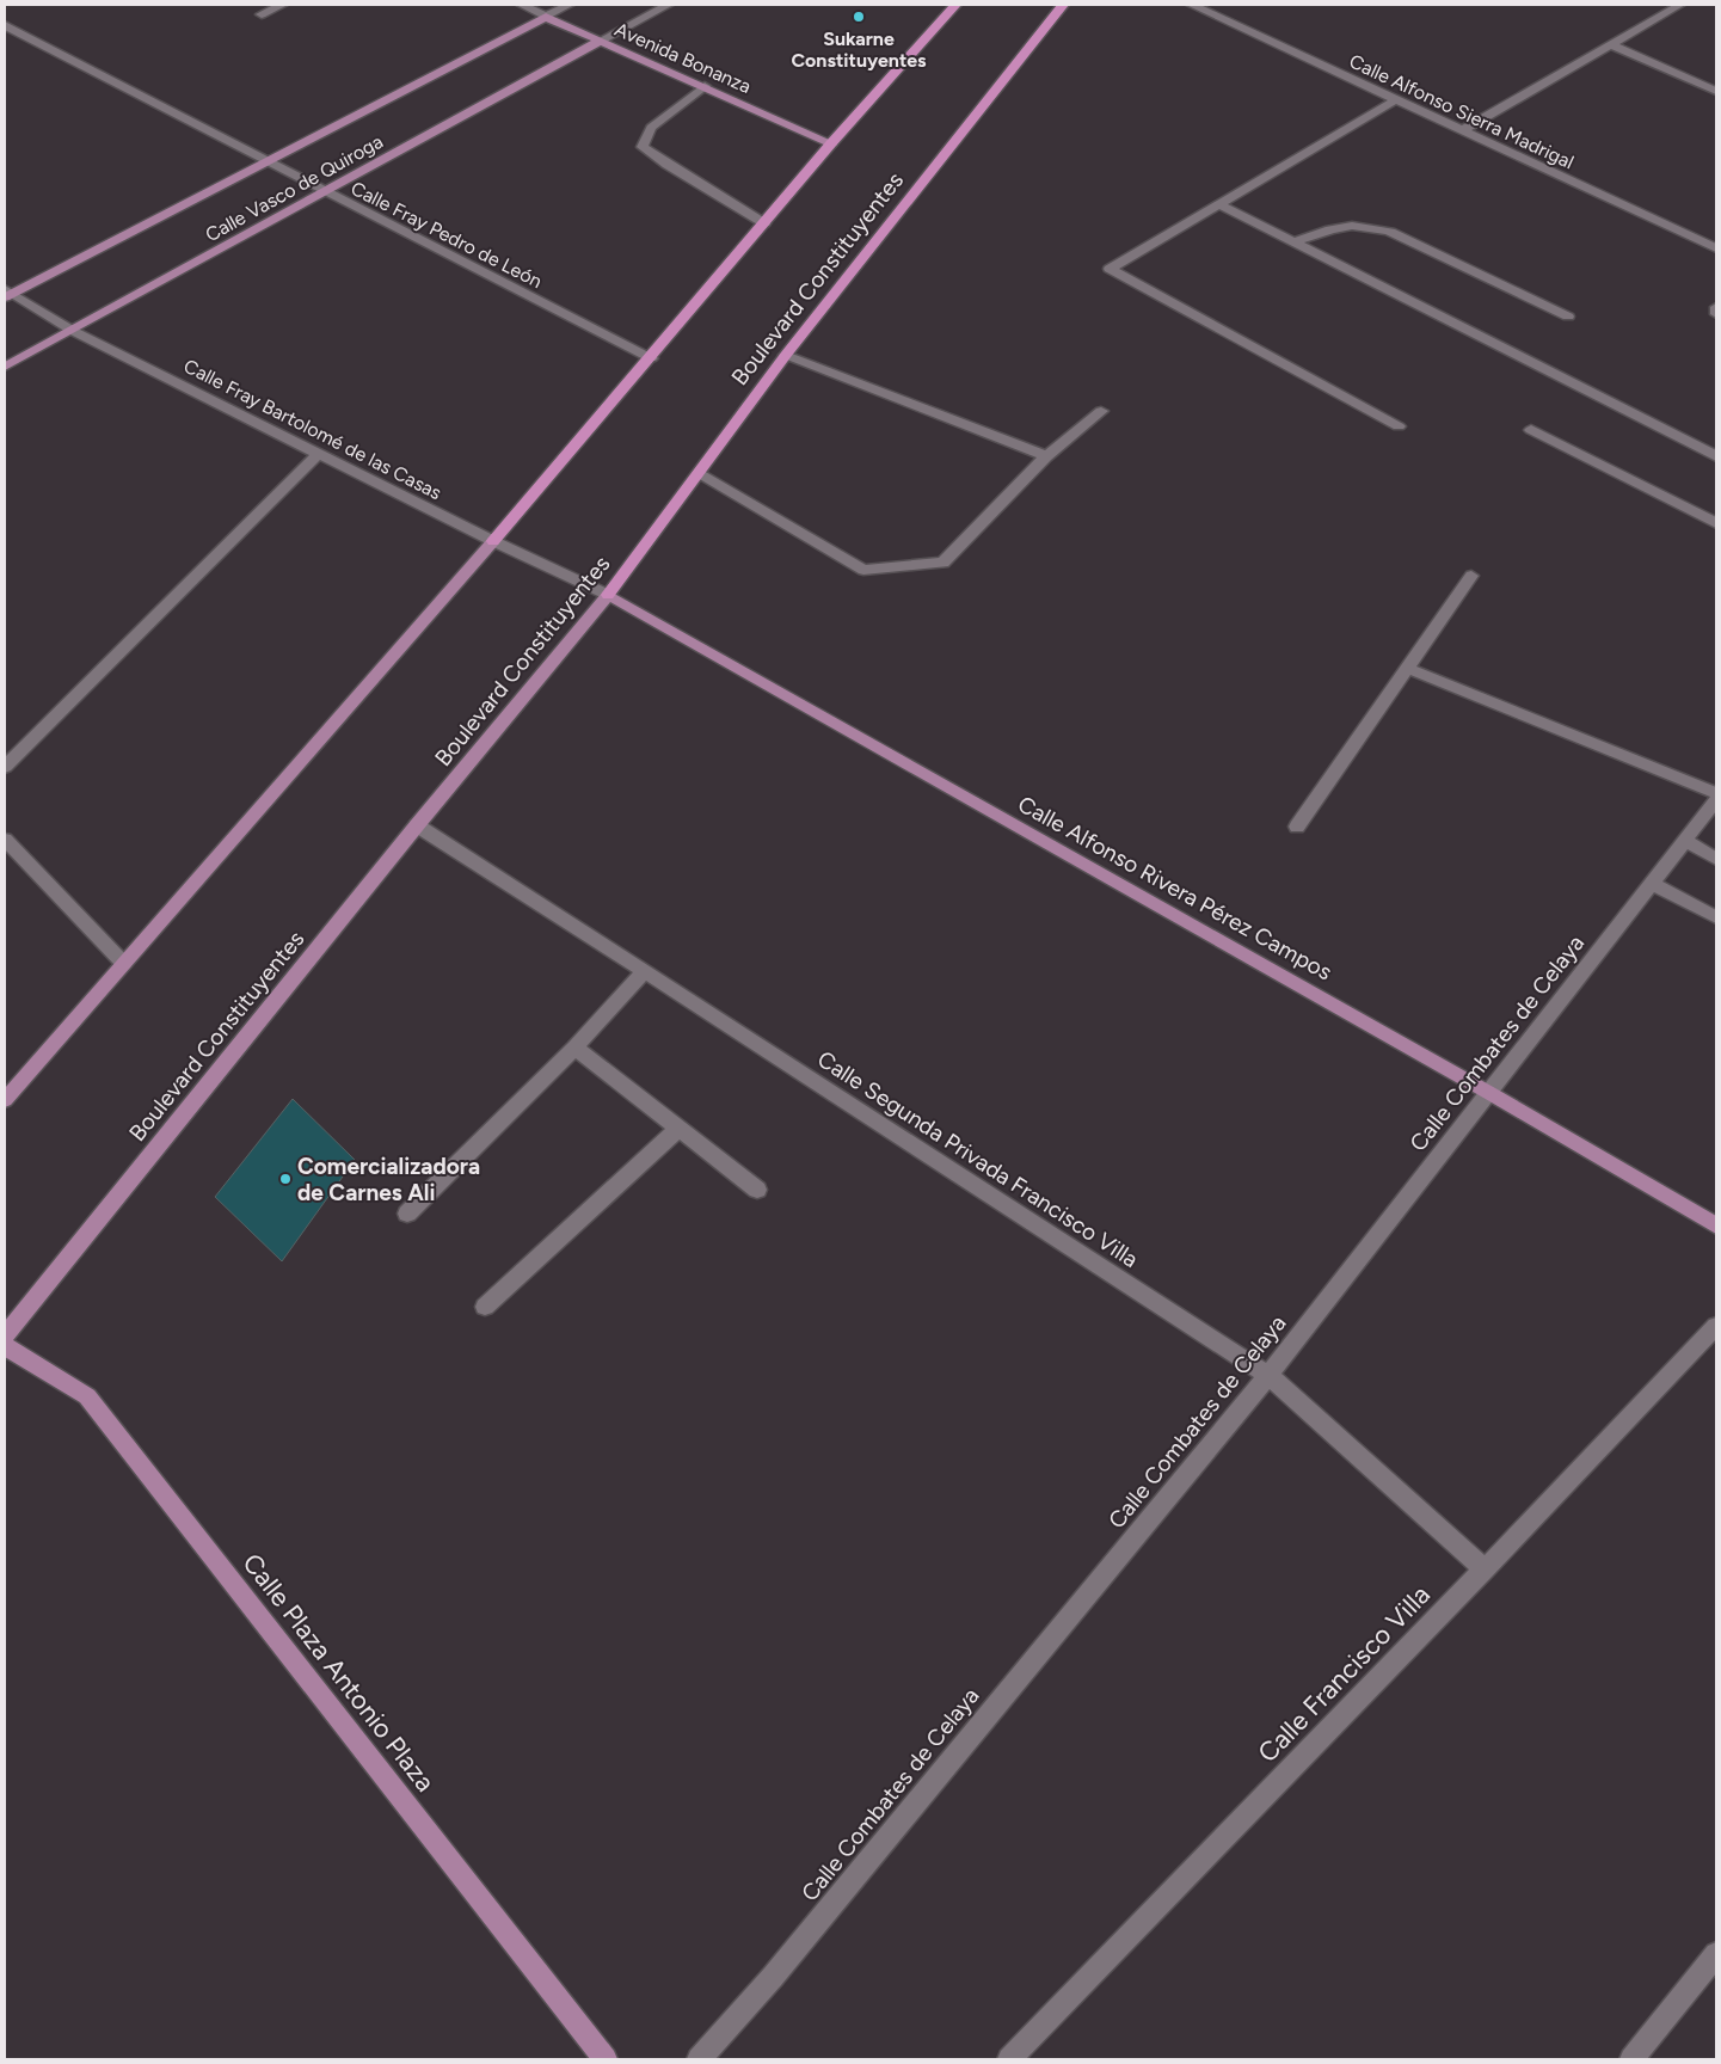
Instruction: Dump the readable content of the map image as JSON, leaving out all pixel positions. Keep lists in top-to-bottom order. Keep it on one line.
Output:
{"streets":{"highway":["Boulevard Constituyentes"],"main road":["Avenida Bonanza","Calle Vasco de Quiroga","Calle Alfonso Rivera Pérez Campos","Calle Plaza Antonio Plaza"],"street":["Calle Alfonso Sierra Madrigal","Calle Fray Pedro de León","Calle Fray Bartolomé de las Casas","Calle Combates de Celaya","Calle Segunda Privada Francisco Villa","Calle Francisco Villa"]},"crossings":[["Avenida Bonanza","Calle Vasco de Quiroga"],["Calle Vasco de Quiroga","Calle Fray Pedro de León"],["Calle Vasco de Quiroga","Calle Fray Bartolomé de las Casas"],["Boulevard Constituyentes","Calle Fray Bartolomé de las Casas"],["Boulevard Constituyentes","Calle Alfonso Rivera Pérez Campos"],["Boulevard Constituyentes","Calle Segunda Privada Francisco Villa"],["Calle Fray Bartolomé de las Casas","Calle Alfonso Rivera Pérez Campos"],["Calle Alfonso Rivera Pérez Campos","Calle Combates de Celaya"],["Calle Combates de Celaya","Calle Segunda Privada Francisco Villa"],["Calle Segunda Privada Francisco Villa","Calle Francisco Villa"]],"places":["Sukarne Constituyentes","Comercializadora de Carnes Ali"]}
